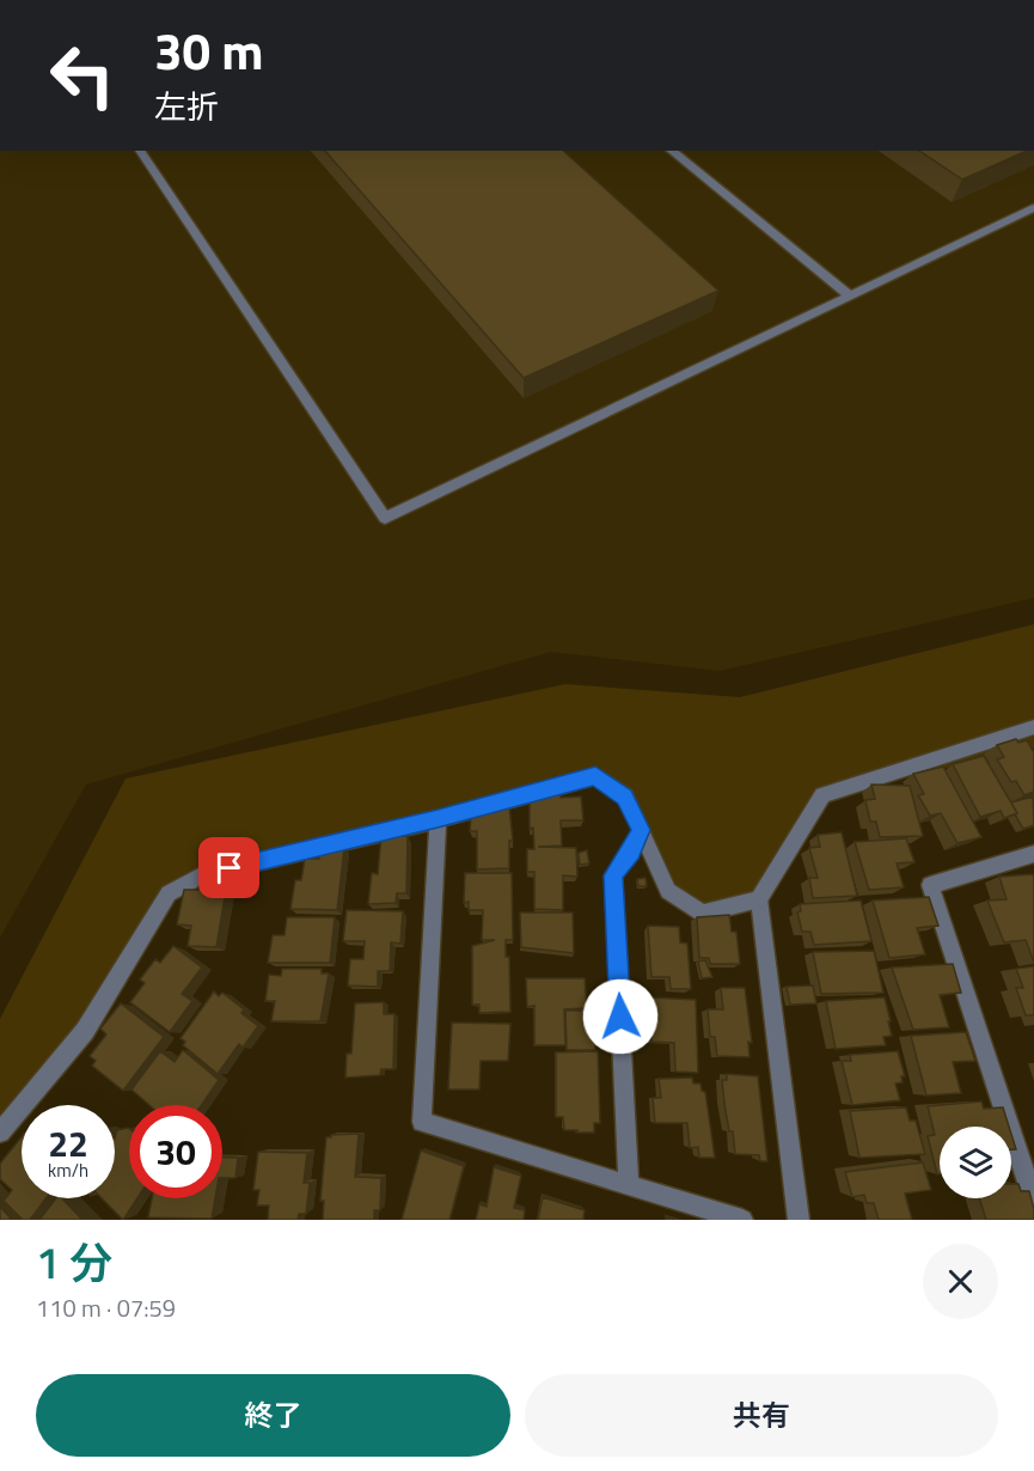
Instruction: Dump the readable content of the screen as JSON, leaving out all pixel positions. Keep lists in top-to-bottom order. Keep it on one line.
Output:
{"page":{"turn":["30 m","左折"],"speed":"22 km/h","limit":"30","heading":["1 分","110 m · 07:59"],"buttons":["終了","共有"]}}
